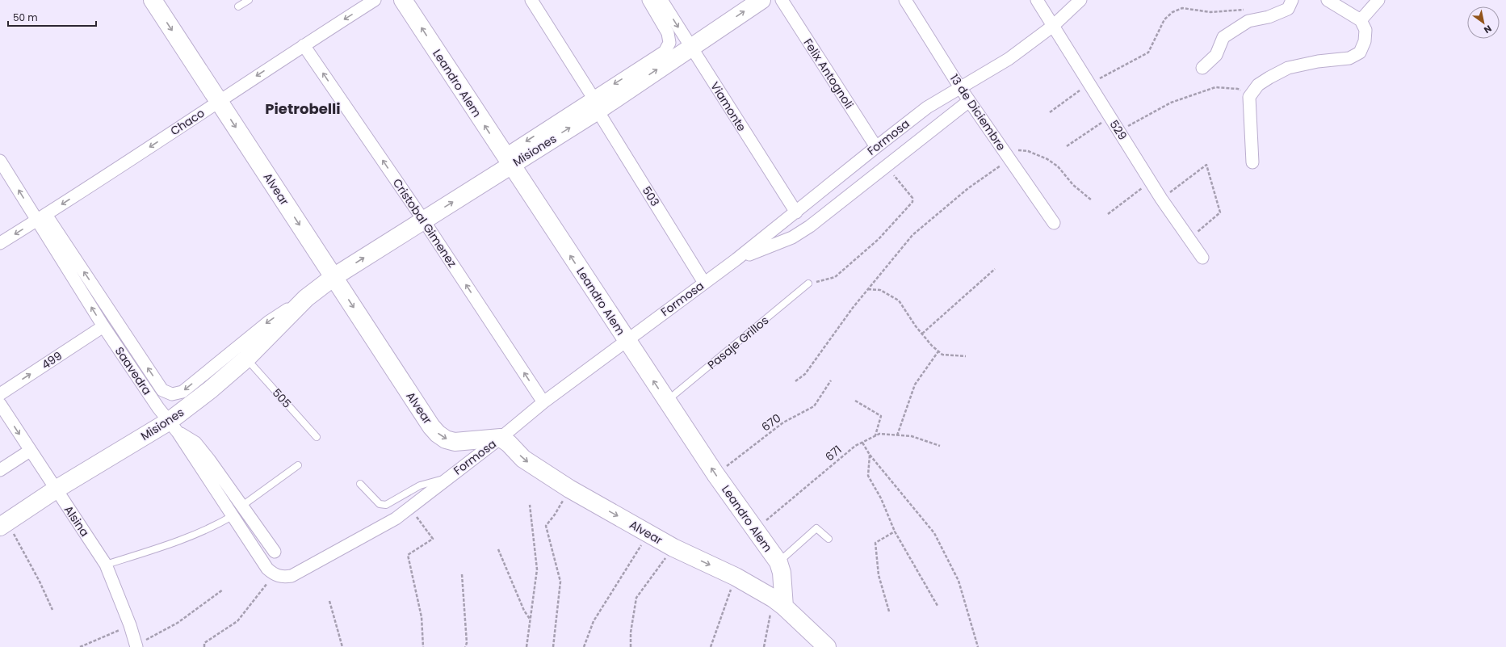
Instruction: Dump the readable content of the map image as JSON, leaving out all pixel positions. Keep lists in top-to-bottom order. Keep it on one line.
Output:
{"streets":{"street":["Felix Antognoli","Leandro Alem","Viamonte","13 de Diciembre","Chaco","529","Formosa","Misiones","Alvear","503","Cristobal Gimenez","499","Saavedra","Alsina"],"lane":["Pasaje Grillos","505"],"path":["670","671"]},"crossings":[["Felix Antognoli","Formosa"],["Leandro Alem","Formosa"],["Leandro Alem","Misiones"],["Leandro Alem","Alvear"],["Leandro Alem","Pasaje Grillos"],["Leandro Alem","670"],["Leandro Alem","671"],["Viamonte","Formosa"],["Viamonte","Misiones"],["13 de Diciembre","Formosa"],["Chaco","Alvear"],["Chaco","Cristobal Gimenez"],["Chaco","Saavedra"],["529","Formosa"],["Formosa","Alvear"],["Formosa","503"],["Formosa","Cristobal Gimenez"],["Formosa","Saavedra"],["Misiones","Alvear"],["Misiones","503"],["Misiones","Cristobal Gimenez"],["Misiones","Saavedra"],["Misiones","505"],["Misiones","Alsina"],["499","Saavedra"]],"one_way":["Leandro Alem","Chaco","Alvear","Cristobal Gimenez","499","Saavedra"],"districts":["Pietrobelli"],"scale_bar":"50 m","north":"bottom right"}
